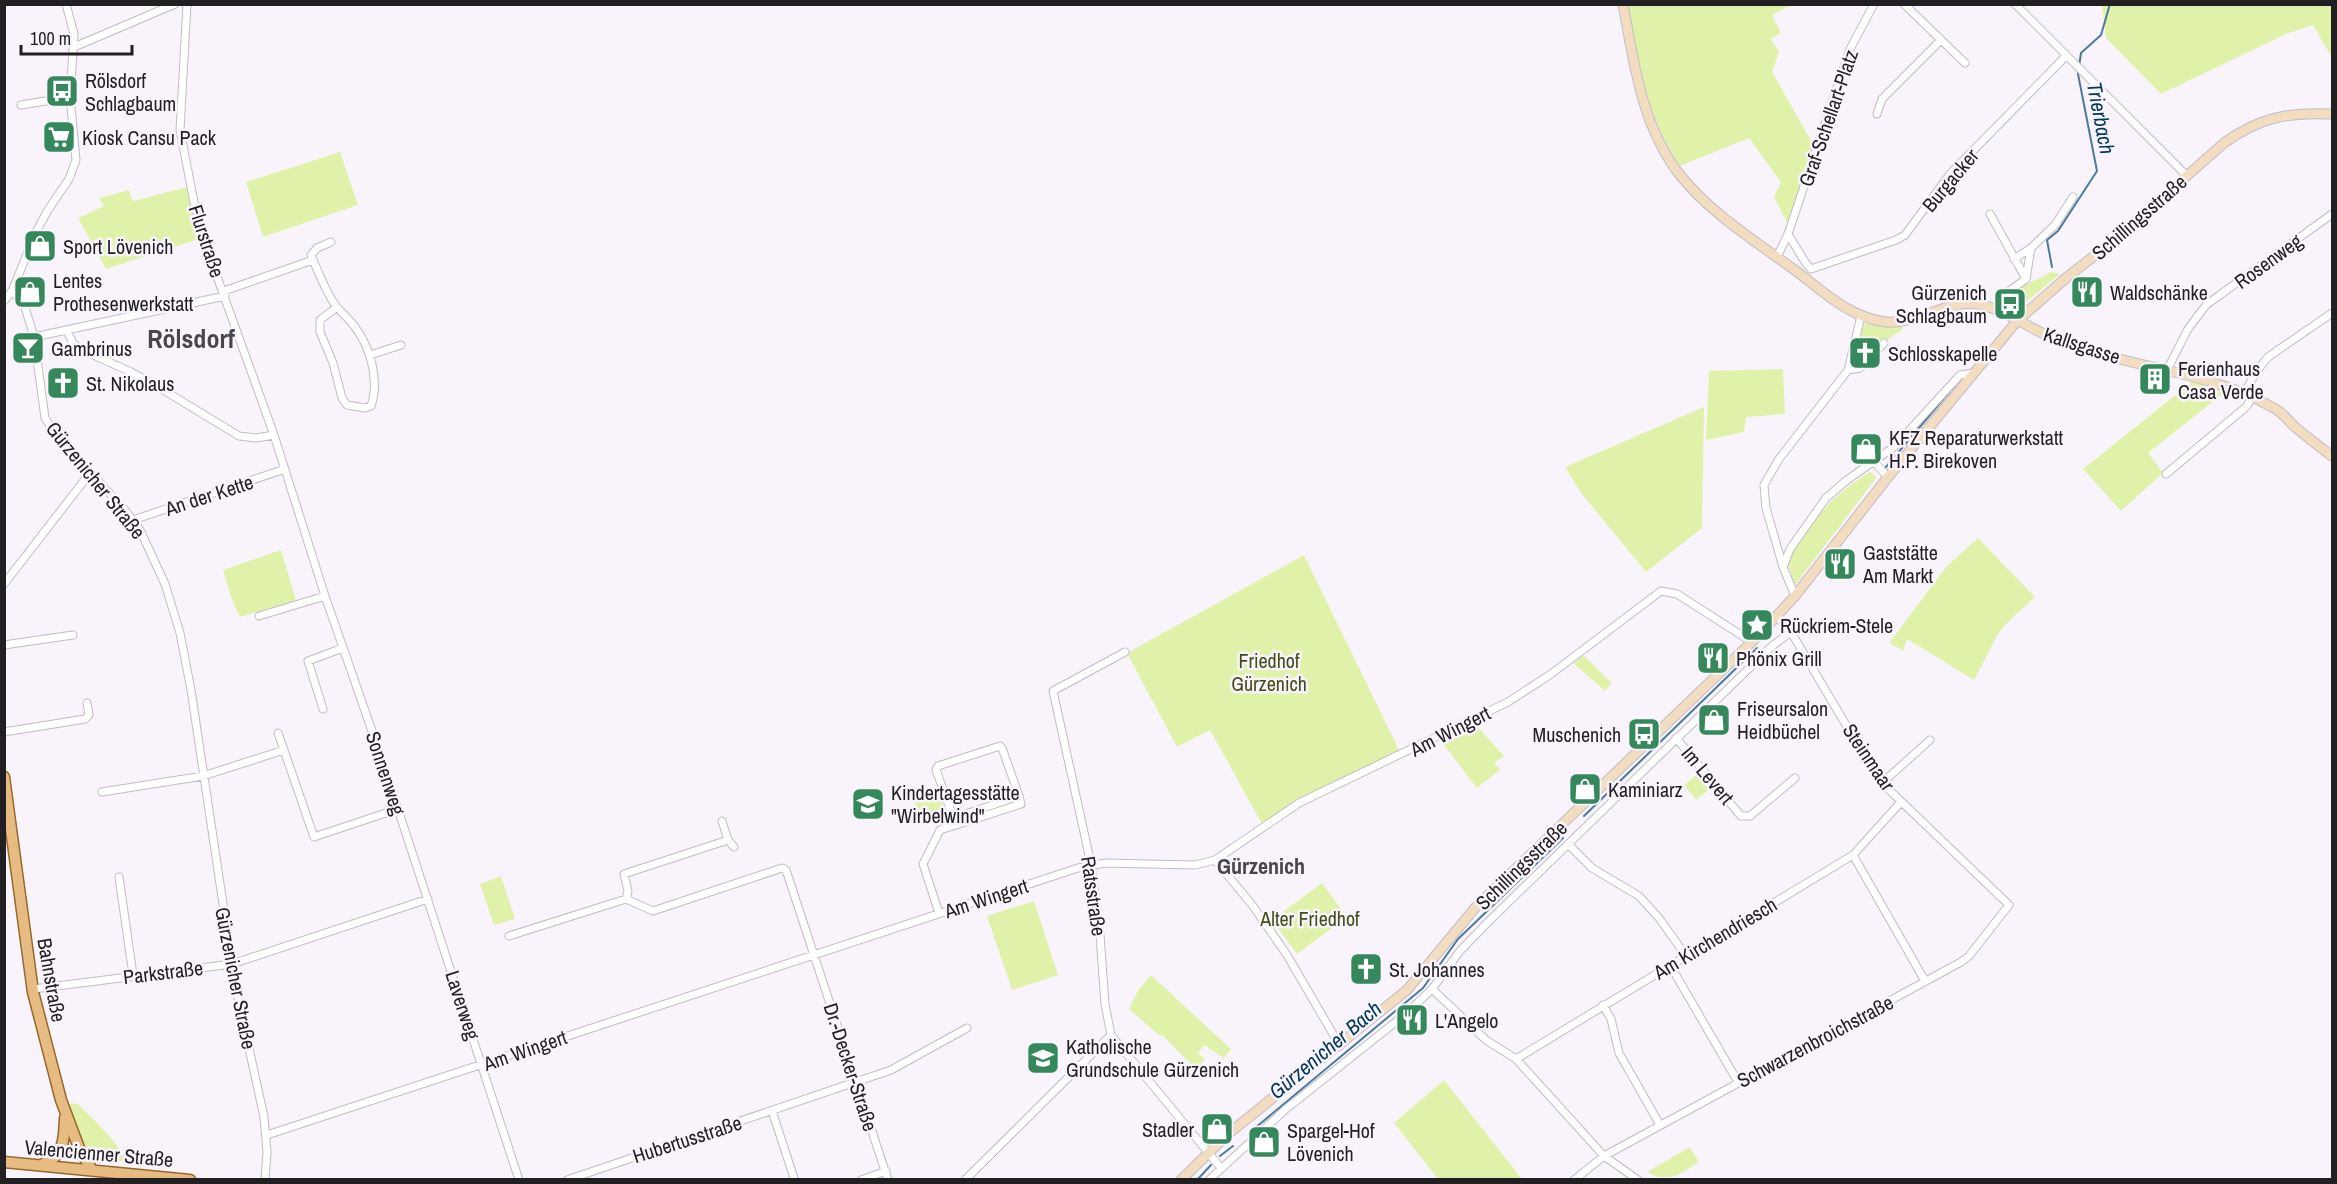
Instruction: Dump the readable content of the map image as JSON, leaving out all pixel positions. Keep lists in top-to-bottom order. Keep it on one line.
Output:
{"streets":{"main road":["Schillingsstraße","Kallsgasse","Bahnstraße","Valencienner Straße"],"street":["Graf-Schellart-Platz","Burgacker","Flurstraße","Rosenweg","Gürzenicher Straße","An der Kette","Am Wingert","Steinmaar","Sonnenweg","Im Levert","Ratsstraße","Am Kirchendriesch","Parkstraße","Laverweg","Schwarzenbroichstraße","Dr.-Decker-Straße","Hubertusstraße"]},"crossings":[["Graf-Schellart-Platz","Burgacker"],["Schillingsstraße","Kallsgasse"],["Schillingsstraße","Am Wingert"],["Schillingsstraße","Steinmaar"],["Schillingsstraße","Im Levert"],["Flurstraße","An der Kette"],["Flurstraße","Sonnenweg"],["Rosenweg","Kallsgasse"],["Gürzenicher Straße","An der Kette"],["Gürzenicher Straße","Am Wingert"],["Gürzenicher Straße","Parkstraße"],["An der Kette","Sonnenweg"],["Am Wingert","Ratsstraße"],["Am Wingert","Laverweg"],["Am Wingert","Dr.-Decker-Straße"],["Steinmaar","Am Kirchendriesch"],["Steinmaar","Schwarzenbroichstraße"],["Sonnenweg","Parkstraße"],["Sonnenweg","Laverweg"],["Parkstraße","Bahnstraße"],["Parkstraße","Laverweg"],["Bahnstraße","Valencienner Straße"],["Dr.-Decker-Straße","Hubertusstraße"]],"districts":["Rölsdorf","Gürzenich"],"water":["Trierbach","Gürzenicher Bach"],"parks":["Friedhof Gürzenich","Alter Friedhof"],"places":{"bus stop":["Rölsdorf Schlagbaum","Gürzenich Schlagbaum","Muschenich"],"supermarket":["Kiosk Cansu Pack"],"shop":["Sport Lövenich","Lentes Prothesenwerkstatt","KFZ Reparaturwerkstatt H.P. Birekoven","Friseursalon Heidbüchel","Kaminiarz","Stadler","Spargel-Hof Lövenich"],"restaurant":["Waldschänke","Gaststätte Am Markt","Phönix Grill","L'Angelo"],"bar":["Gambrinus"],"church":["Schlosskapelle","St. Nikolaus","St. Johannes"],"building":["Ferienhaus Casa Verde"],"place":["Rückriem-Stele"],"school or university":["Kindertagesstätte \"Wirbelwind\"","Katholische Grundschule Gürzenich"]},"scale_bar":"100 m"}
